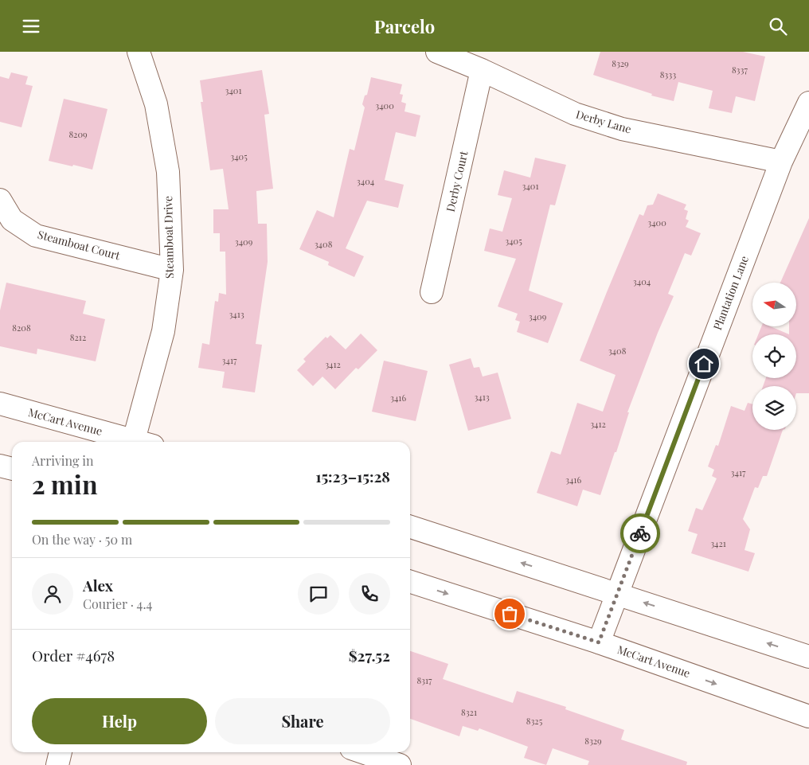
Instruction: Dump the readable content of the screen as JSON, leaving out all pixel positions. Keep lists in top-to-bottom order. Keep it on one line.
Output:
{"streets":{"street":["Derby Lane","Derby Court","Steamboat Drive","Steamboat Court","Plantation Lane","McCart Avenue"]},"crossings":[["Derby Lane","Derby Court"],["Derby Lane","Plantation Lane"],["Steamboat Drive","Steamboat Court"],["Plantation Lane","McCart Avenue"]],"house_numbers":["8329","8337","8333","3401","3400","8209","3405","3404","3401","3400","3405","3409","3408","3404","3413","3409","8208","8212","3408","3417","3412","3413","3416","3412","3417","3416","3421","8317","8321","8325","8329"],"north":"left","page":{"header":"Parcelo","heading":["2 min","Arriving in","15:23–15:28"],"panel":["Alex","Courier · 4.4","Order #4678","$27.52"],"bar":"On the way · 50 m","buttons":["Help","Share"]}}
